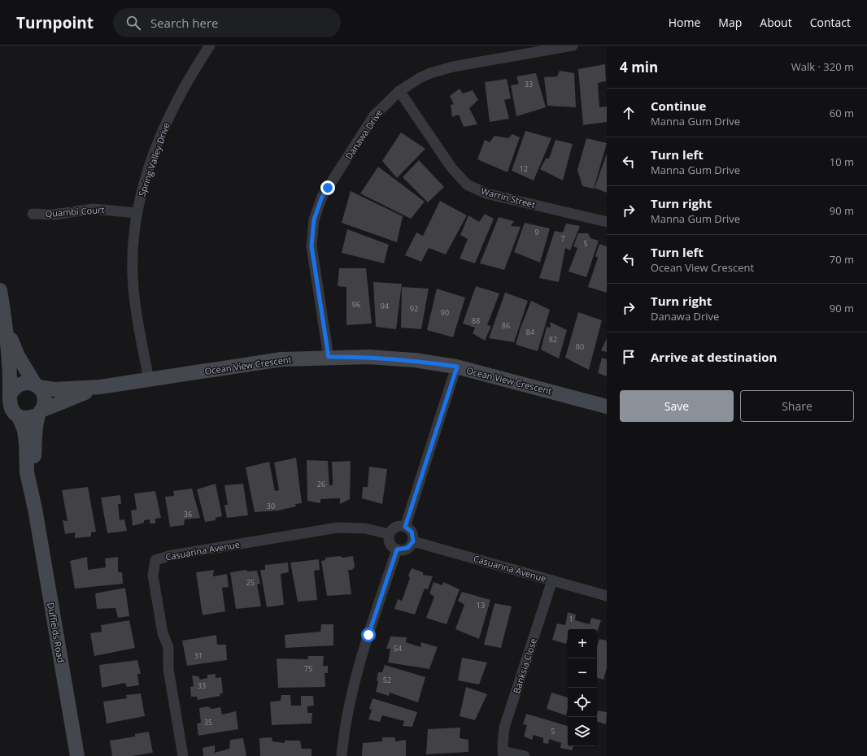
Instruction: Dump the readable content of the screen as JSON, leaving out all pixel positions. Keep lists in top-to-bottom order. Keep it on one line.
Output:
{"streets":{"street":["Danawa Drive","Spring Valley Drive","Warrin Street","Quambi Court","Ocean View Crescent","Casuarina Avenue","Duffields Road","Banksia Close"]},"crossings":[["Danawa Drive","Warrin Street"],["Danawa Drive","Ocean View Crescent"],["Spring Valley Drive","Quambi Court"],["Spring Valley Drive","Ocean View Crescent"],["Ocean View Crescent","Duffields Road"],["Casuarina Avenue","Banksia Close"]],"house_numbers":["33","12","9","7","5","96","94","92","90","88","86","84","82","80","26","30","36","25","13","1","54","31","75","52","33","35","5"],"page":{"header":"Turnpoint","search":"Search here","nav":["Home","Map","About","Contact"],"heading":["4 min","Walk · 320 m"],"list":[["Continue","Manna Gum Drive","60 m"],["Turn left","Manna Gum Drive","10 m"],["Turn right","Manna Gum Drive","90 m"],["Turn left","Ocean View Crescent","70 m"],["Turn right","Danawa Drive","90 m"],"Arrive at destination"],"buttons":["Save","Share"],"map_buttons":["+","−"]}}
